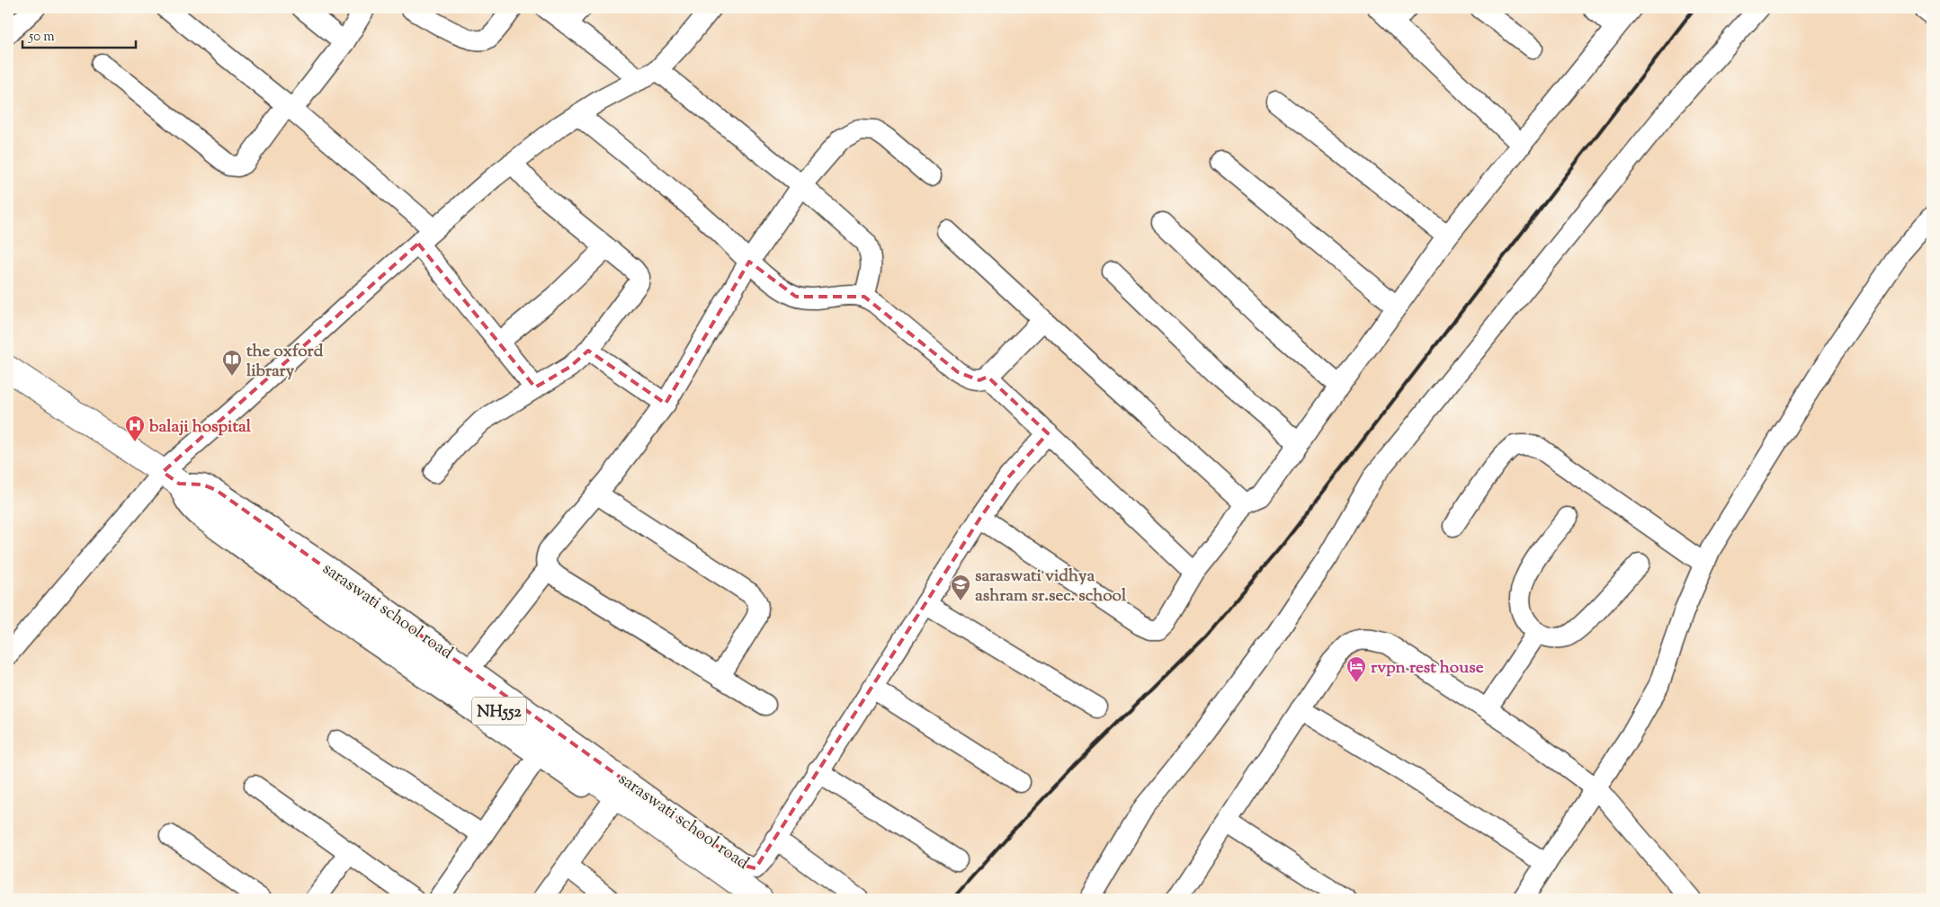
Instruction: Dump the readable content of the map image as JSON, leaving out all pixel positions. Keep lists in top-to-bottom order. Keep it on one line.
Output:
{"streets":{"highway":["NH552"],"street":["saraswati school road"]},"crossings":[["saraswati school road","NH552"]],"places":{"library":["the oxford library"],"hospital":["balaji hospital"],"school or university":["saraswati vidhya ashram sr.sec. school"],"hotel":["rvpn rest house"]},"scale_bar":"50 m"}
